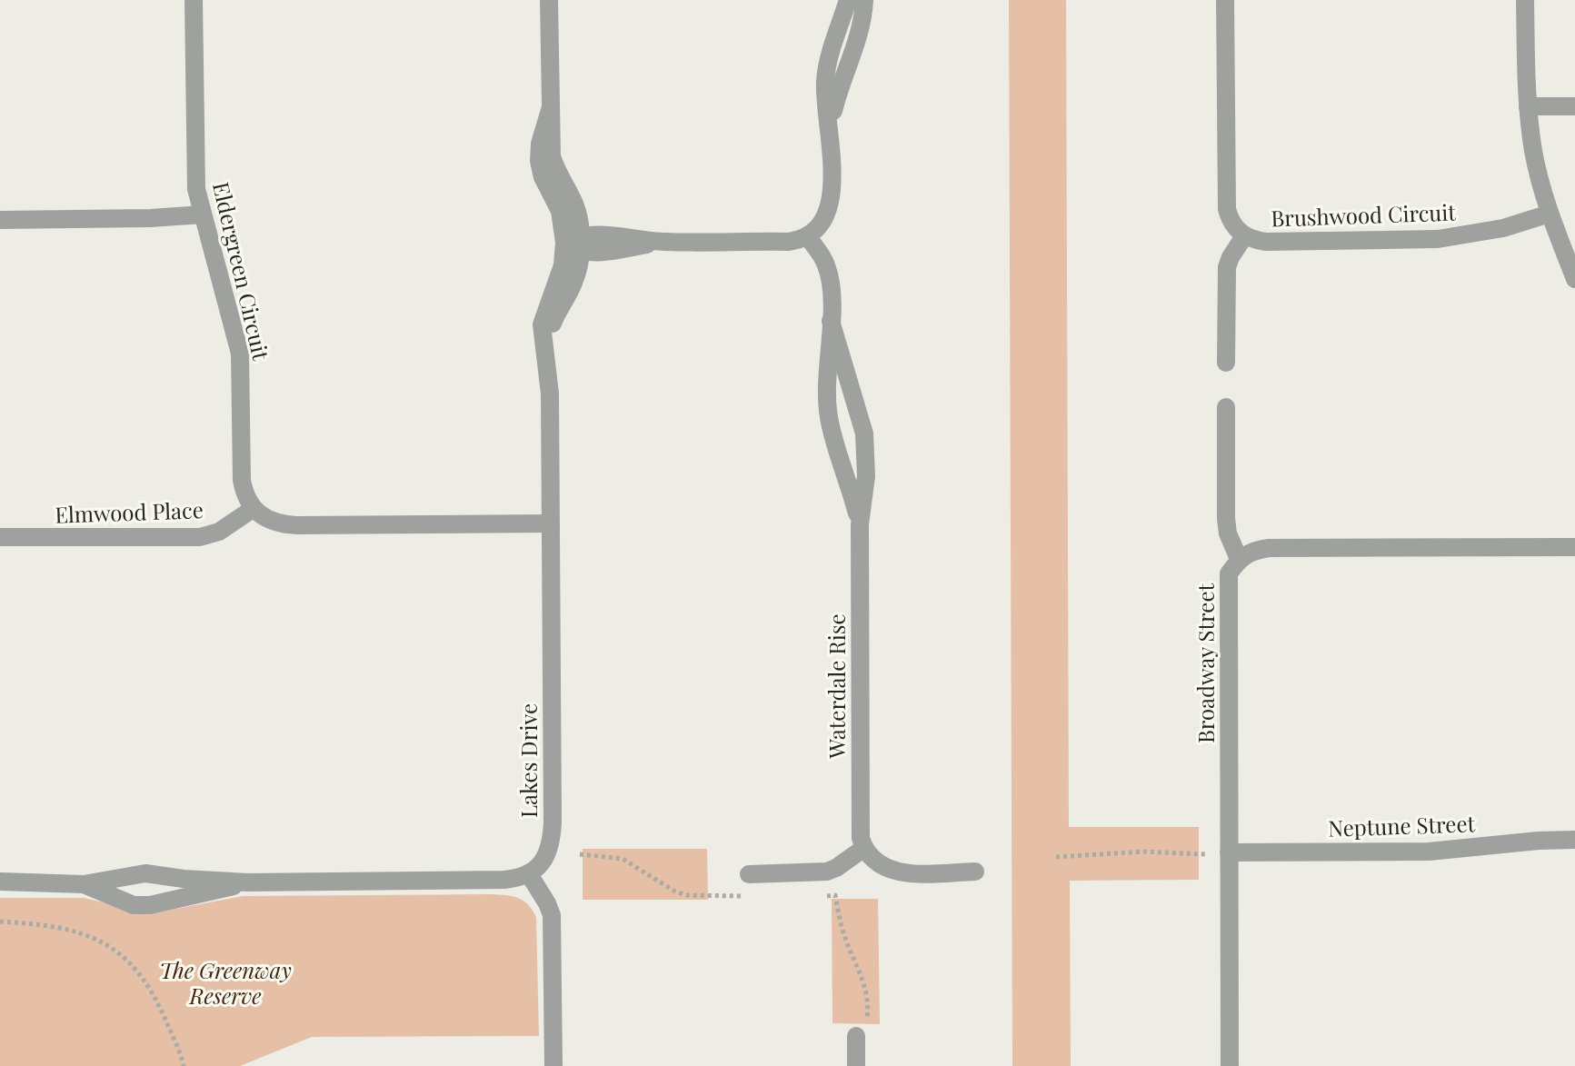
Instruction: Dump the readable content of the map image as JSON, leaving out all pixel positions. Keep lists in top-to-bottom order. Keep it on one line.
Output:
{"streets":{"street":["Brushwood Circuit","Eldergreen Circuit","Elmwood Place","Broadway Street","Waterdale Rise","Lakes Drive","Neptune Street"]},"crossings":[["Eldergreen Circuit","Elmwood Place"],["Broadway Street","Neptune Street"]],"parks":["The Greenway Reserve"]}
